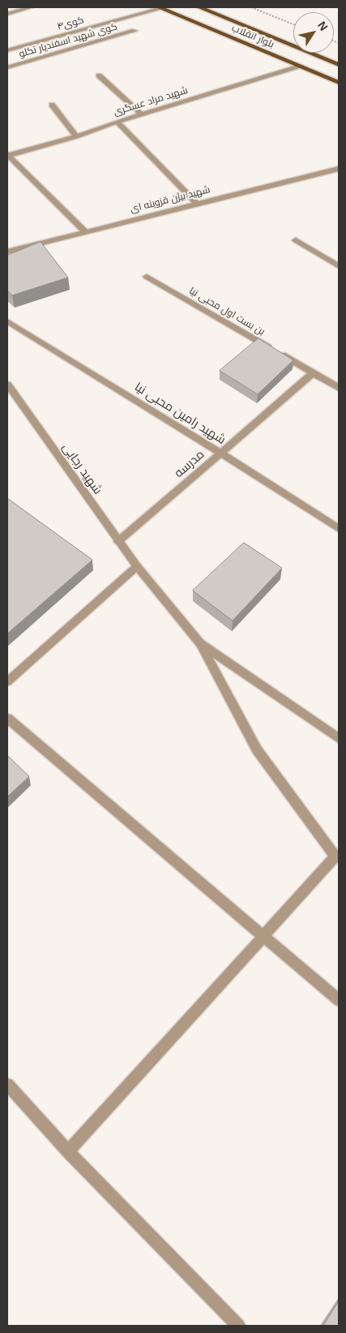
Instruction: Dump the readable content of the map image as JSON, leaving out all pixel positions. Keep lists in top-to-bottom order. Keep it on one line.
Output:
{"streets":{"main road":["بلوار انقلاب"],"street":["کوی۴","کوی شهید اسفندیار تکلو","شهید مراد عسگری","شهید بیژن قزوینه ای","بن بست اول محبی نیا","شهید رامین محبی نیا","مدرسه","شهید رجایی"]},"crossings":[["کوی۴","بلوار انقلاب"],["بلوار انقلاب","شهید مراد عسگری"],["بن بست اول محبی نیا","مدرسه"],["شهید رامین محبی نیا","مدرسه"],["مدرسه","شهید رجایی"]],"north":"top right"}
